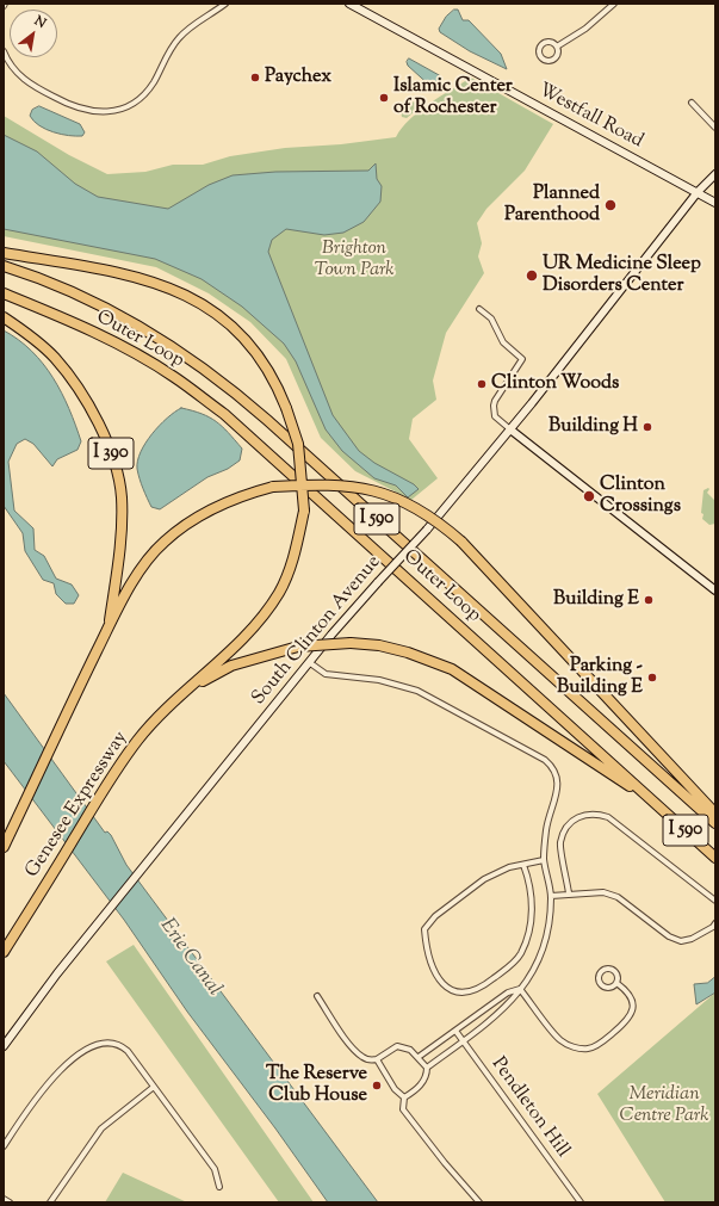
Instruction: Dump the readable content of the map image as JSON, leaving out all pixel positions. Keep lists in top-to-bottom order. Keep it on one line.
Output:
{"streets":{"highway":["Outer Loop","I 390","I 590","Genesee Expressway"],"street":["Westfall Road","South Clinton Avenue","Pendleton Hill"]},"crossings":[["Westfall Road","South Clinton Avenue"],["I 390","Genesee Expressway"]],"water":["Erie Canal"],"parks":["Brighton Town Park","Meridian Centre Park"],"places":["Paychex","Islamic Center of Rochester","Planned Parenthood","UR Medicine Sleep Disorders Center","Clinton Woods","Building H","Clinton Crossings","Building E","Parking - Building E","The Reserve Club House"],"north":"top right"}
